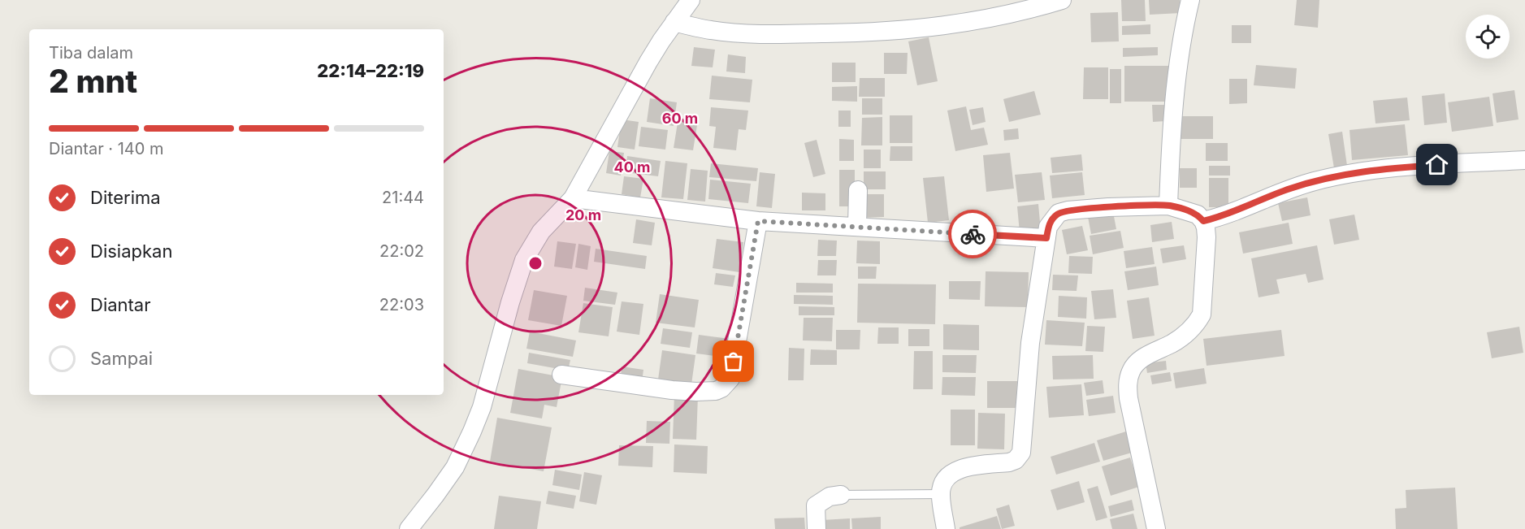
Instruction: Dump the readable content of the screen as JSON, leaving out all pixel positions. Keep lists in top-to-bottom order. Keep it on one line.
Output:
{"page":{"heading":["2 mnt","Tiba dalam","22:14–22:19"],"bar":"Diantar · 140 m","list":[["Diterima","21:44"],["Disiapkan","22:02"],["Diantar","22:03"],"Sampai"]},"rings":["60 m","40 m","20 m"]}
